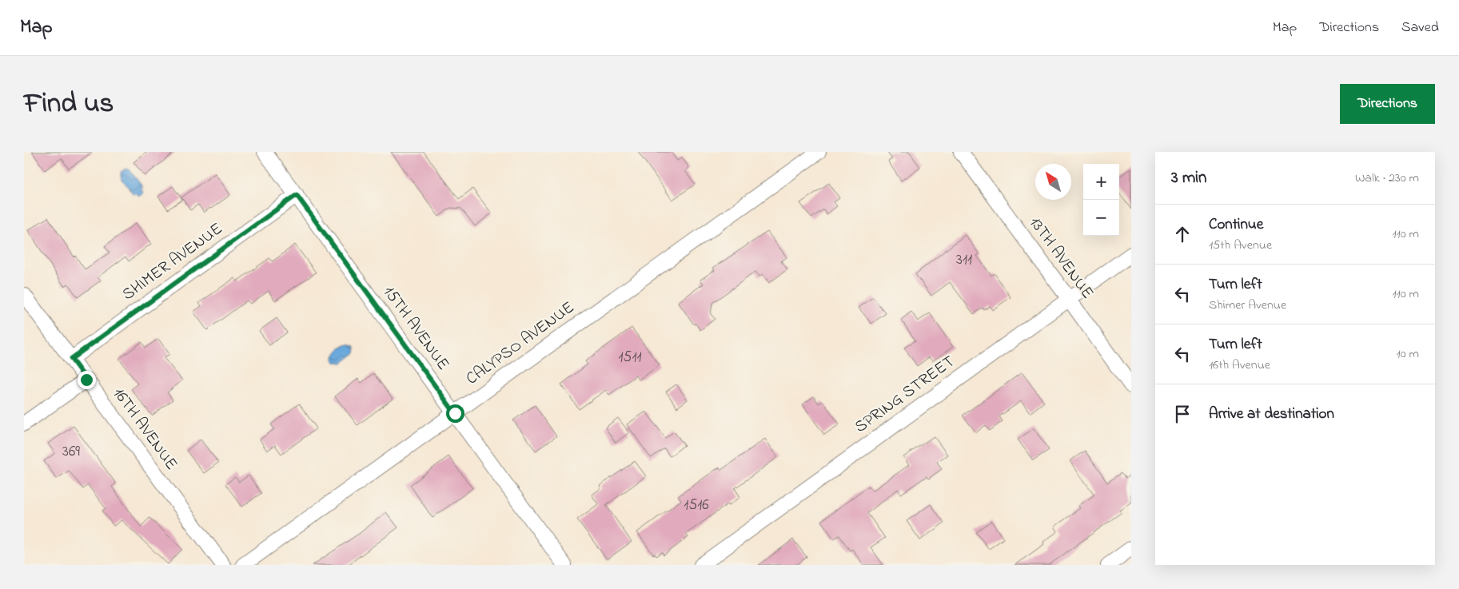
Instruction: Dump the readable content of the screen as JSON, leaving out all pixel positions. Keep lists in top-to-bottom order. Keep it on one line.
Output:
{"streets":{"street":["13TH AVENUE","SHIMER AVENUE","15TH AVENUE","CALYPSO AVENUE","SPRING STREET","16TH AVENUE"]},"crossings":[["13TH AVENUE","SPRING STREET"],["SHIMER AVENUE","15TH AVENUE"],["SHIMER AVENUE","16TH AVENUE"],["15TH AVENUE","CALYPSO AVENUE"]],"house_numbers":["311","1511","369","1516"],"north":"top left","page":{"header":"Map","nav":["Map","Directions","Saved"],"title":"Find us","buttons":"Directions","heading":["3 min","Walk · 230 m"],"map_buttons":["+","−"],"list":[["Continue","15th Avenue","110 m"],["Turn left","Shimer Avenue","110 m"],["Turn left","16th Avenue","10 m"],"Arrive at destination"]}}
